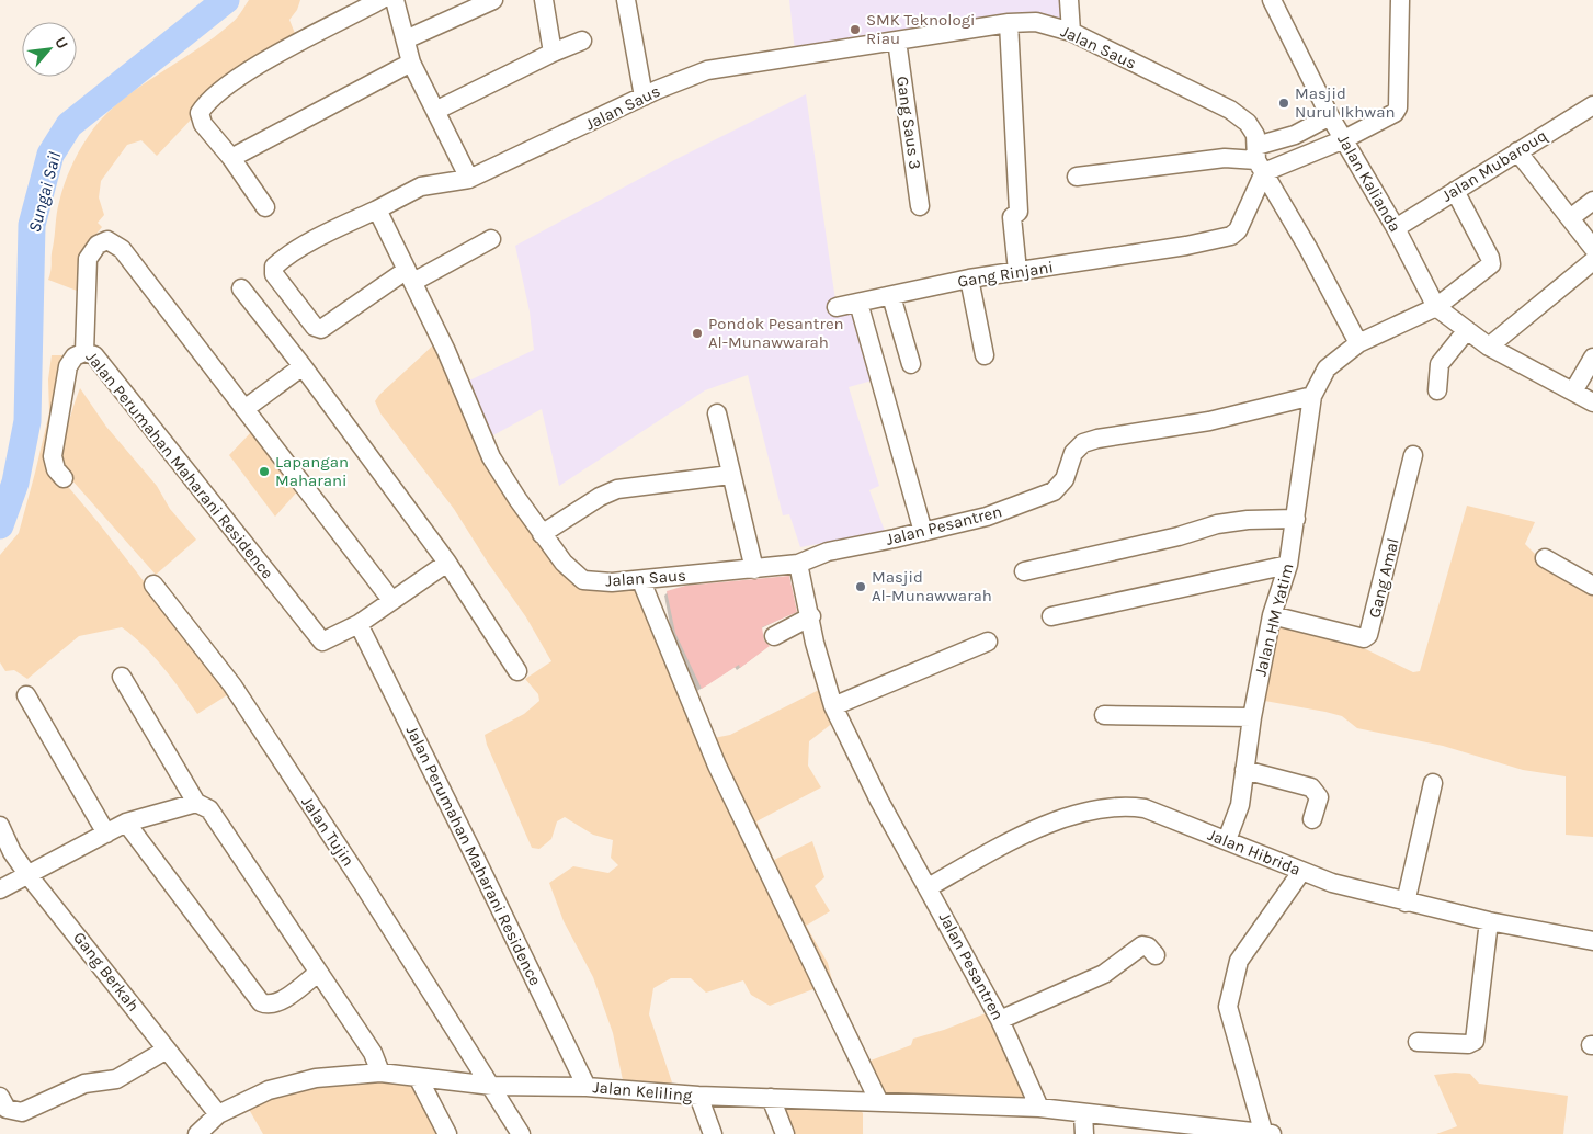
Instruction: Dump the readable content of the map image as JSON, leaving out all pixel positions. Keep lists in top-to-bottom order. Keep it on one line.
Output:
{"streets":{"street":["Jalan Saus","Gang Saus 3","Jalan Mubarouq","Jalan Kalianda","Gang Rinjani","Jalan Perumahan Maharani Residence","Jalan Pesantren","Gang Amal","Jalan HM Yatim","Jalan Tujin","Jalan Hibrida","Gang Berkah","Jalan Keliling"]},"crossings":[["Jalan Saus","Gang Saus 3"],["Jalan Saus","Gang Rinjani"],["Jalan Saus","Jalan Pesantren"],["Jalan Mubarouq","Jalan Kalianda"],["Jalan Perumahan Maharani Residence","Jalan Keliling"],["Jalan Pesantren","Jalan HM Yatim"],["Jalan Pesantren","Jalan Hibrida"],["Jalan Pesantren","Jalan Keliling"],["Gang Amal","Jalan HM Yatim"],["Jalan HM Yatim","Jalan Hibrida"],["Jalan Tujin","Jalan Keliling"],["Gang Berkah","Jalan Keliling"]],"water":["Sungai Sail"],"places":["SMK Teknologi Riau","Masjid Nurul Ikhwan","Pondok Pesantren Al-Munawwarah","Lapangan Maharani","Masjid Al-Munawwarah"],"north":"top right"}
